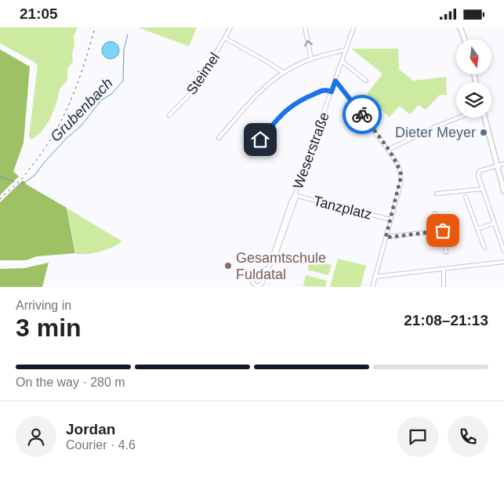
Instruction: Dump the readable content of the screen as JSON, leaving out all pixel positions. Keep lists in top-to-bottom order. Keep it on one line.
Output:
{"streets":{"street":["Steimel","Weserstraße","Tanzplatz"]},"crossings":[["Weserstraße","Tanzplatz"]],"water":["Grubenbach"],"places":["Dieter Meyer","Gesamtschule Fuldatal"],"north":"bottom","page":{"status":"21:05","heading":["3 min","Arriving in","21:08–21:13"],"panel":["Jordan","Courier · 4.6"],"bar":"On the way · 280 m"}}
